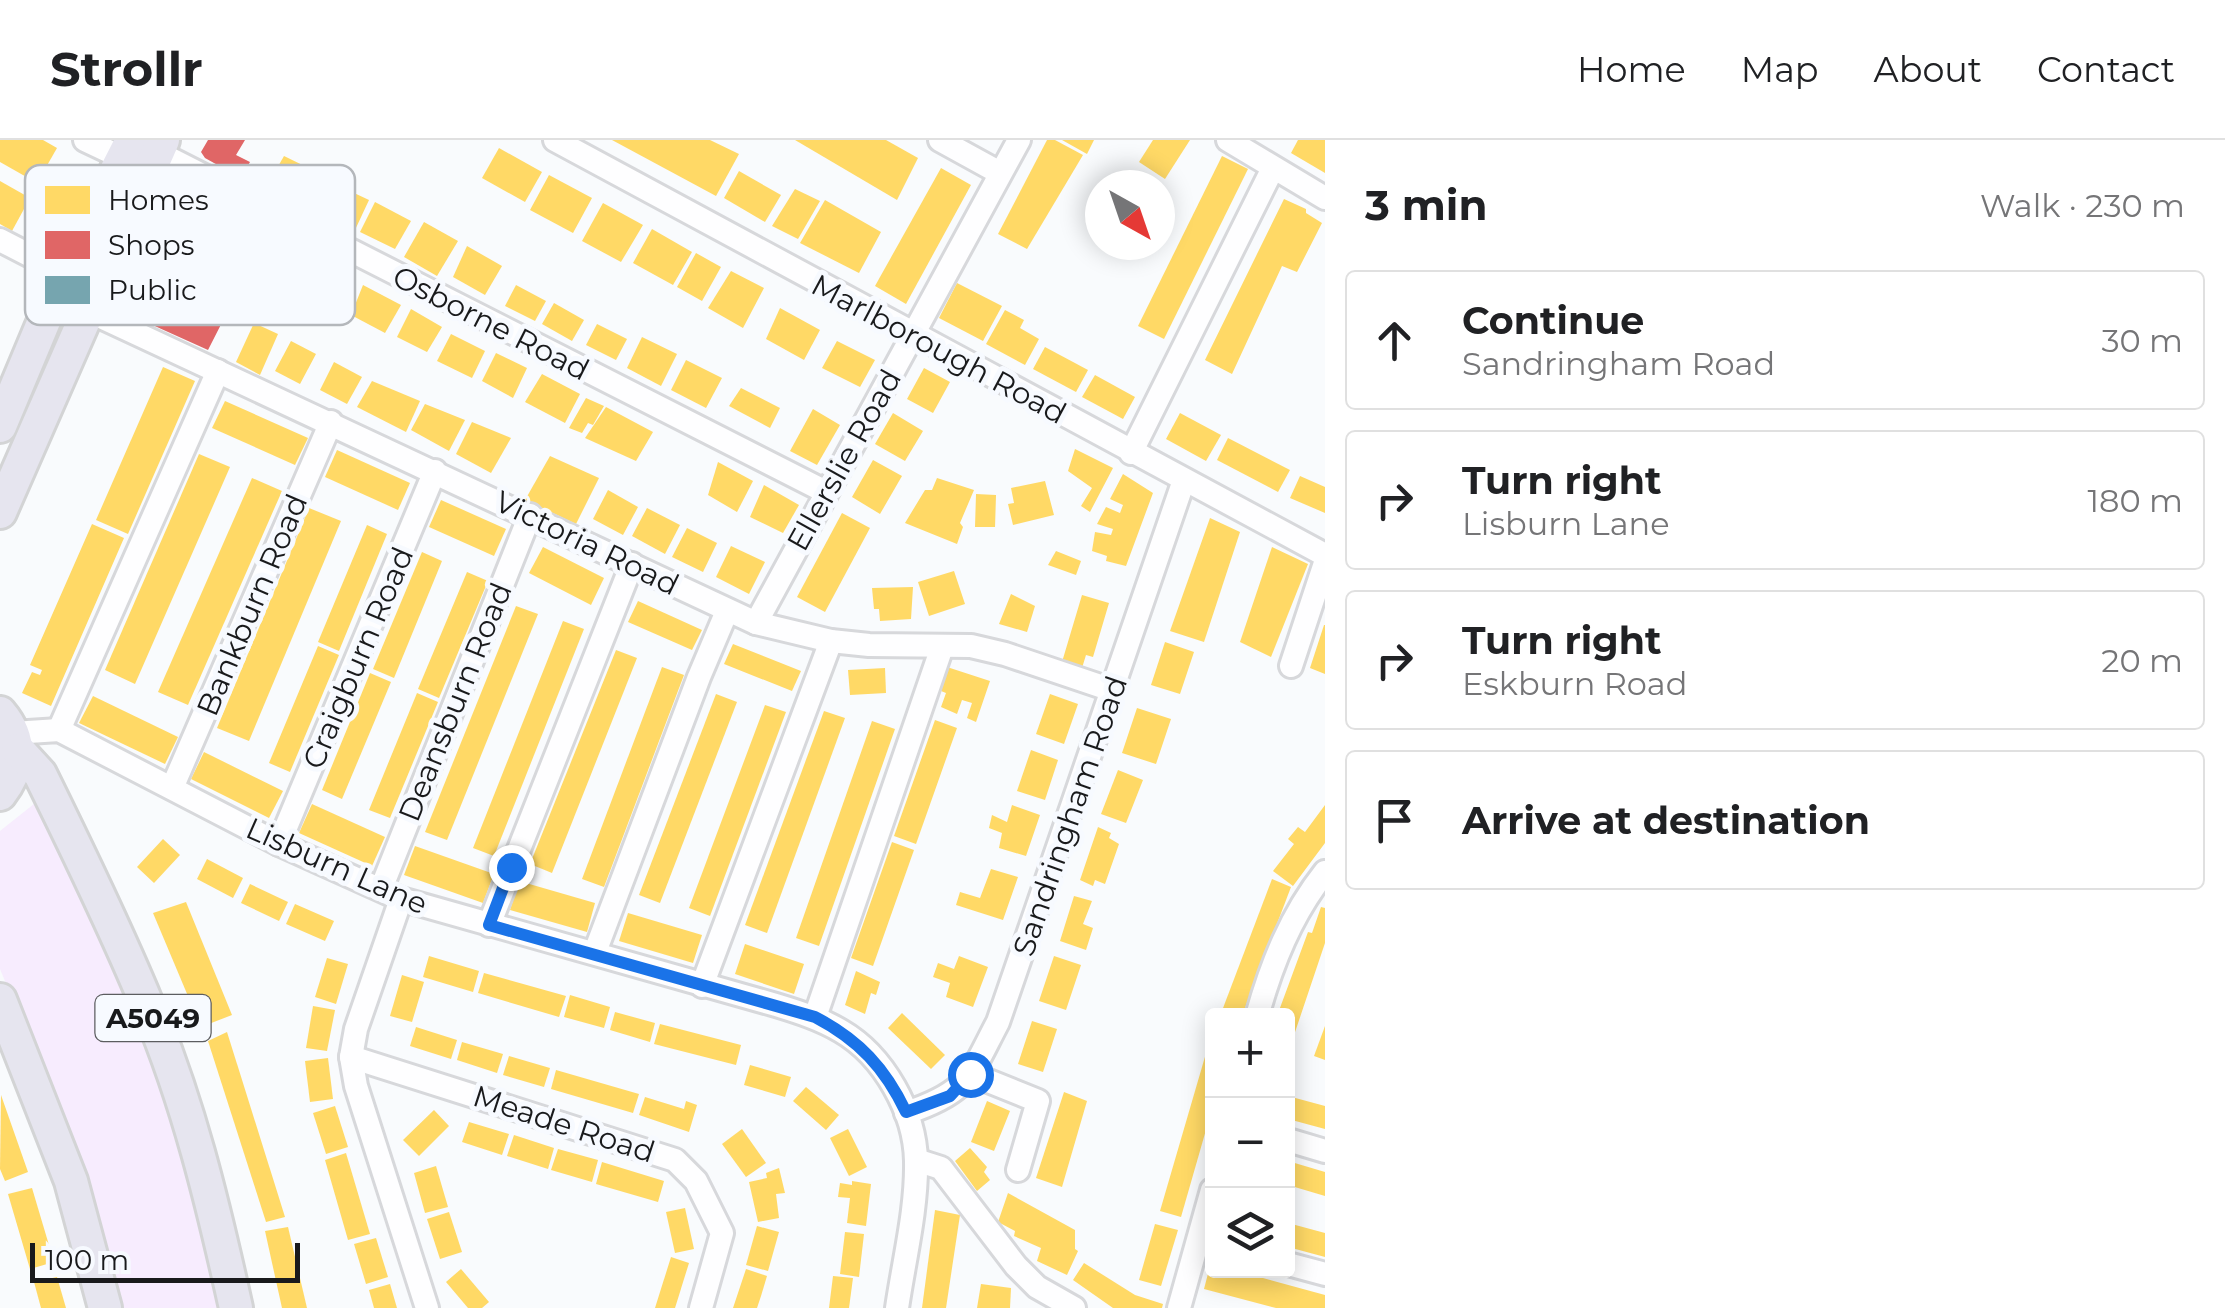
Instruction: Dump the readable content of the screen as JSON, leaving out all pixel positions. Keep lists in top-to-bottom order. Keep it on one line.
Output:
{"streets":{"highway":["A5049"],"street":["Osborne Road","Marlborough Road","Ellerslie Road","Victoria Road","Bankburn Road","Craigburn Road","Deansburn Road","Sandringham Road","Lisburn Lane","Meade Road"]},"crossings":[["Osborne Road","Ellerslie Road"],["Marlborough Road","Ellerslie Road"],["Marlborough Road","Sandringham Road"],["Ellerslie Road","Victoria Road"],["Victoria Road","Bankburn Road"],["Victoria Road","Craigburn Road"],["Victoria Road","Deansburn Road"],["Victoria Road","Sandringham Road"],["Bankburn Road","Lisburn Lane"],["Craigburn Road","Lisburn Lane"],["Deansburn Road","Lisburn Lane"],["Deansburn Road","Meade Road"],["Sandringham Road","Lisburn Lane"]],"legend":["Homes","Shops","Public"],"scale_bar":"100 m","north":"bottom right","page":{"header":"Strollr","nav":["Home","Map","About","Contact"],"heading":["3 min","Walk · 230 m"],"list":[["Continue","Sandringham Road","30 m"],["Turn right","Lisburn Lane","180 m"],["Turn right","Eskburn Road","20 m"],"Arrive at destination"],"map_buttons":["+","−"],"scale":"100 m"}}
